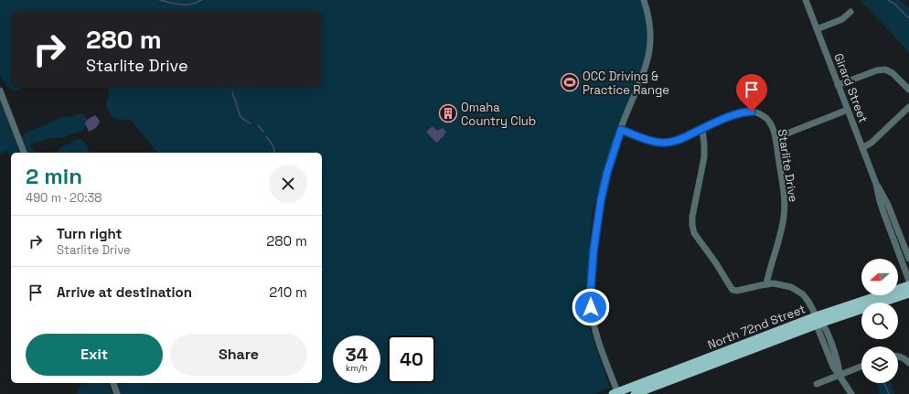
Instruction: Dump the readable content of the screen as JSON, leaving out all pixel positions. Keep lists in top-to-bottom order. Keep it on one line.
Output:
{"streets":{"main road":["North 72nd Street"],"street":["Girard Street","Starlite Drive"]},"places":{"sports":["OCC Driving & Practice Range"],"building":["Omaha Country Club"]},"north":"left","page":{"turn":["280 m","Starlite Drive"],"heading":["2 min","490 m · 20:38"],"list":[{"name":"Turn right","note":"Starlite Drive","value":"280 m"},{"name":"Arrive at destination","value":"210 m"}],"buttons":["Exit","Share"],"speed":"34 km/h","limit":"40"}}
